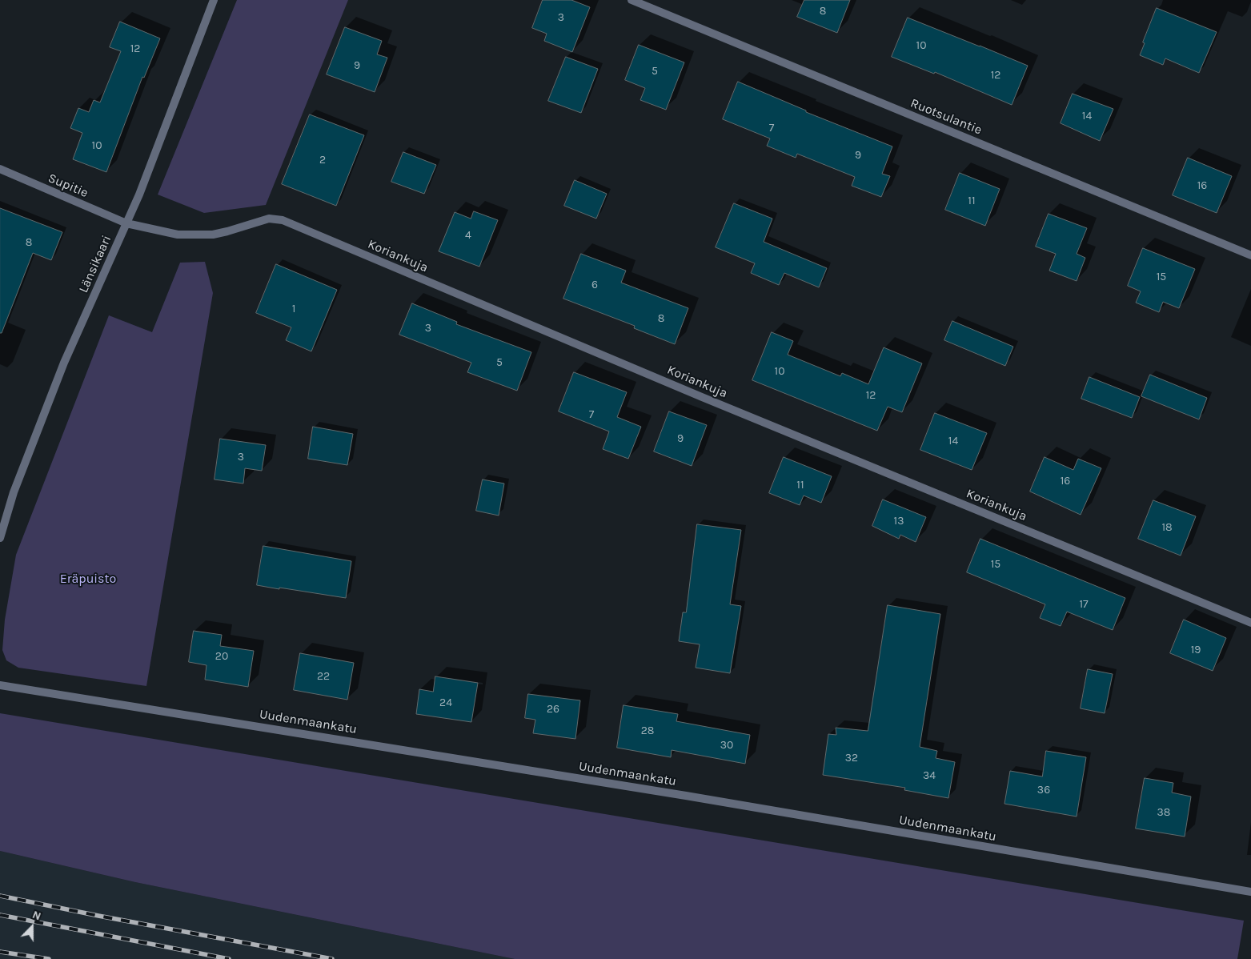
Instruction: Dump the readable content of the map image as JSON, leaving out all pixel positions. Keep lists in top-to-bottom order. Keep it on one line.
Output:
{"streets":{"street":["Ruotsulantie","Supitie","Koriankuja","Länsikaari","Uudenmaankatu"]},"crossings":[["Supitie","Koriankuja"],["Supitie","Länsikaari"],["Koriankuja","Länsikaari"]],"parks":["Eräpuisto"],"house_numbers":["8","3","10","12","9","5","12","14","7","10","9","2","16","11","4","8","15","6","1","8","3","5","10","12","7","9","14","3","16","11","13","18","15","17","19","20","22","24","26","28","30","32","34","36","38"],"north":"top"}
